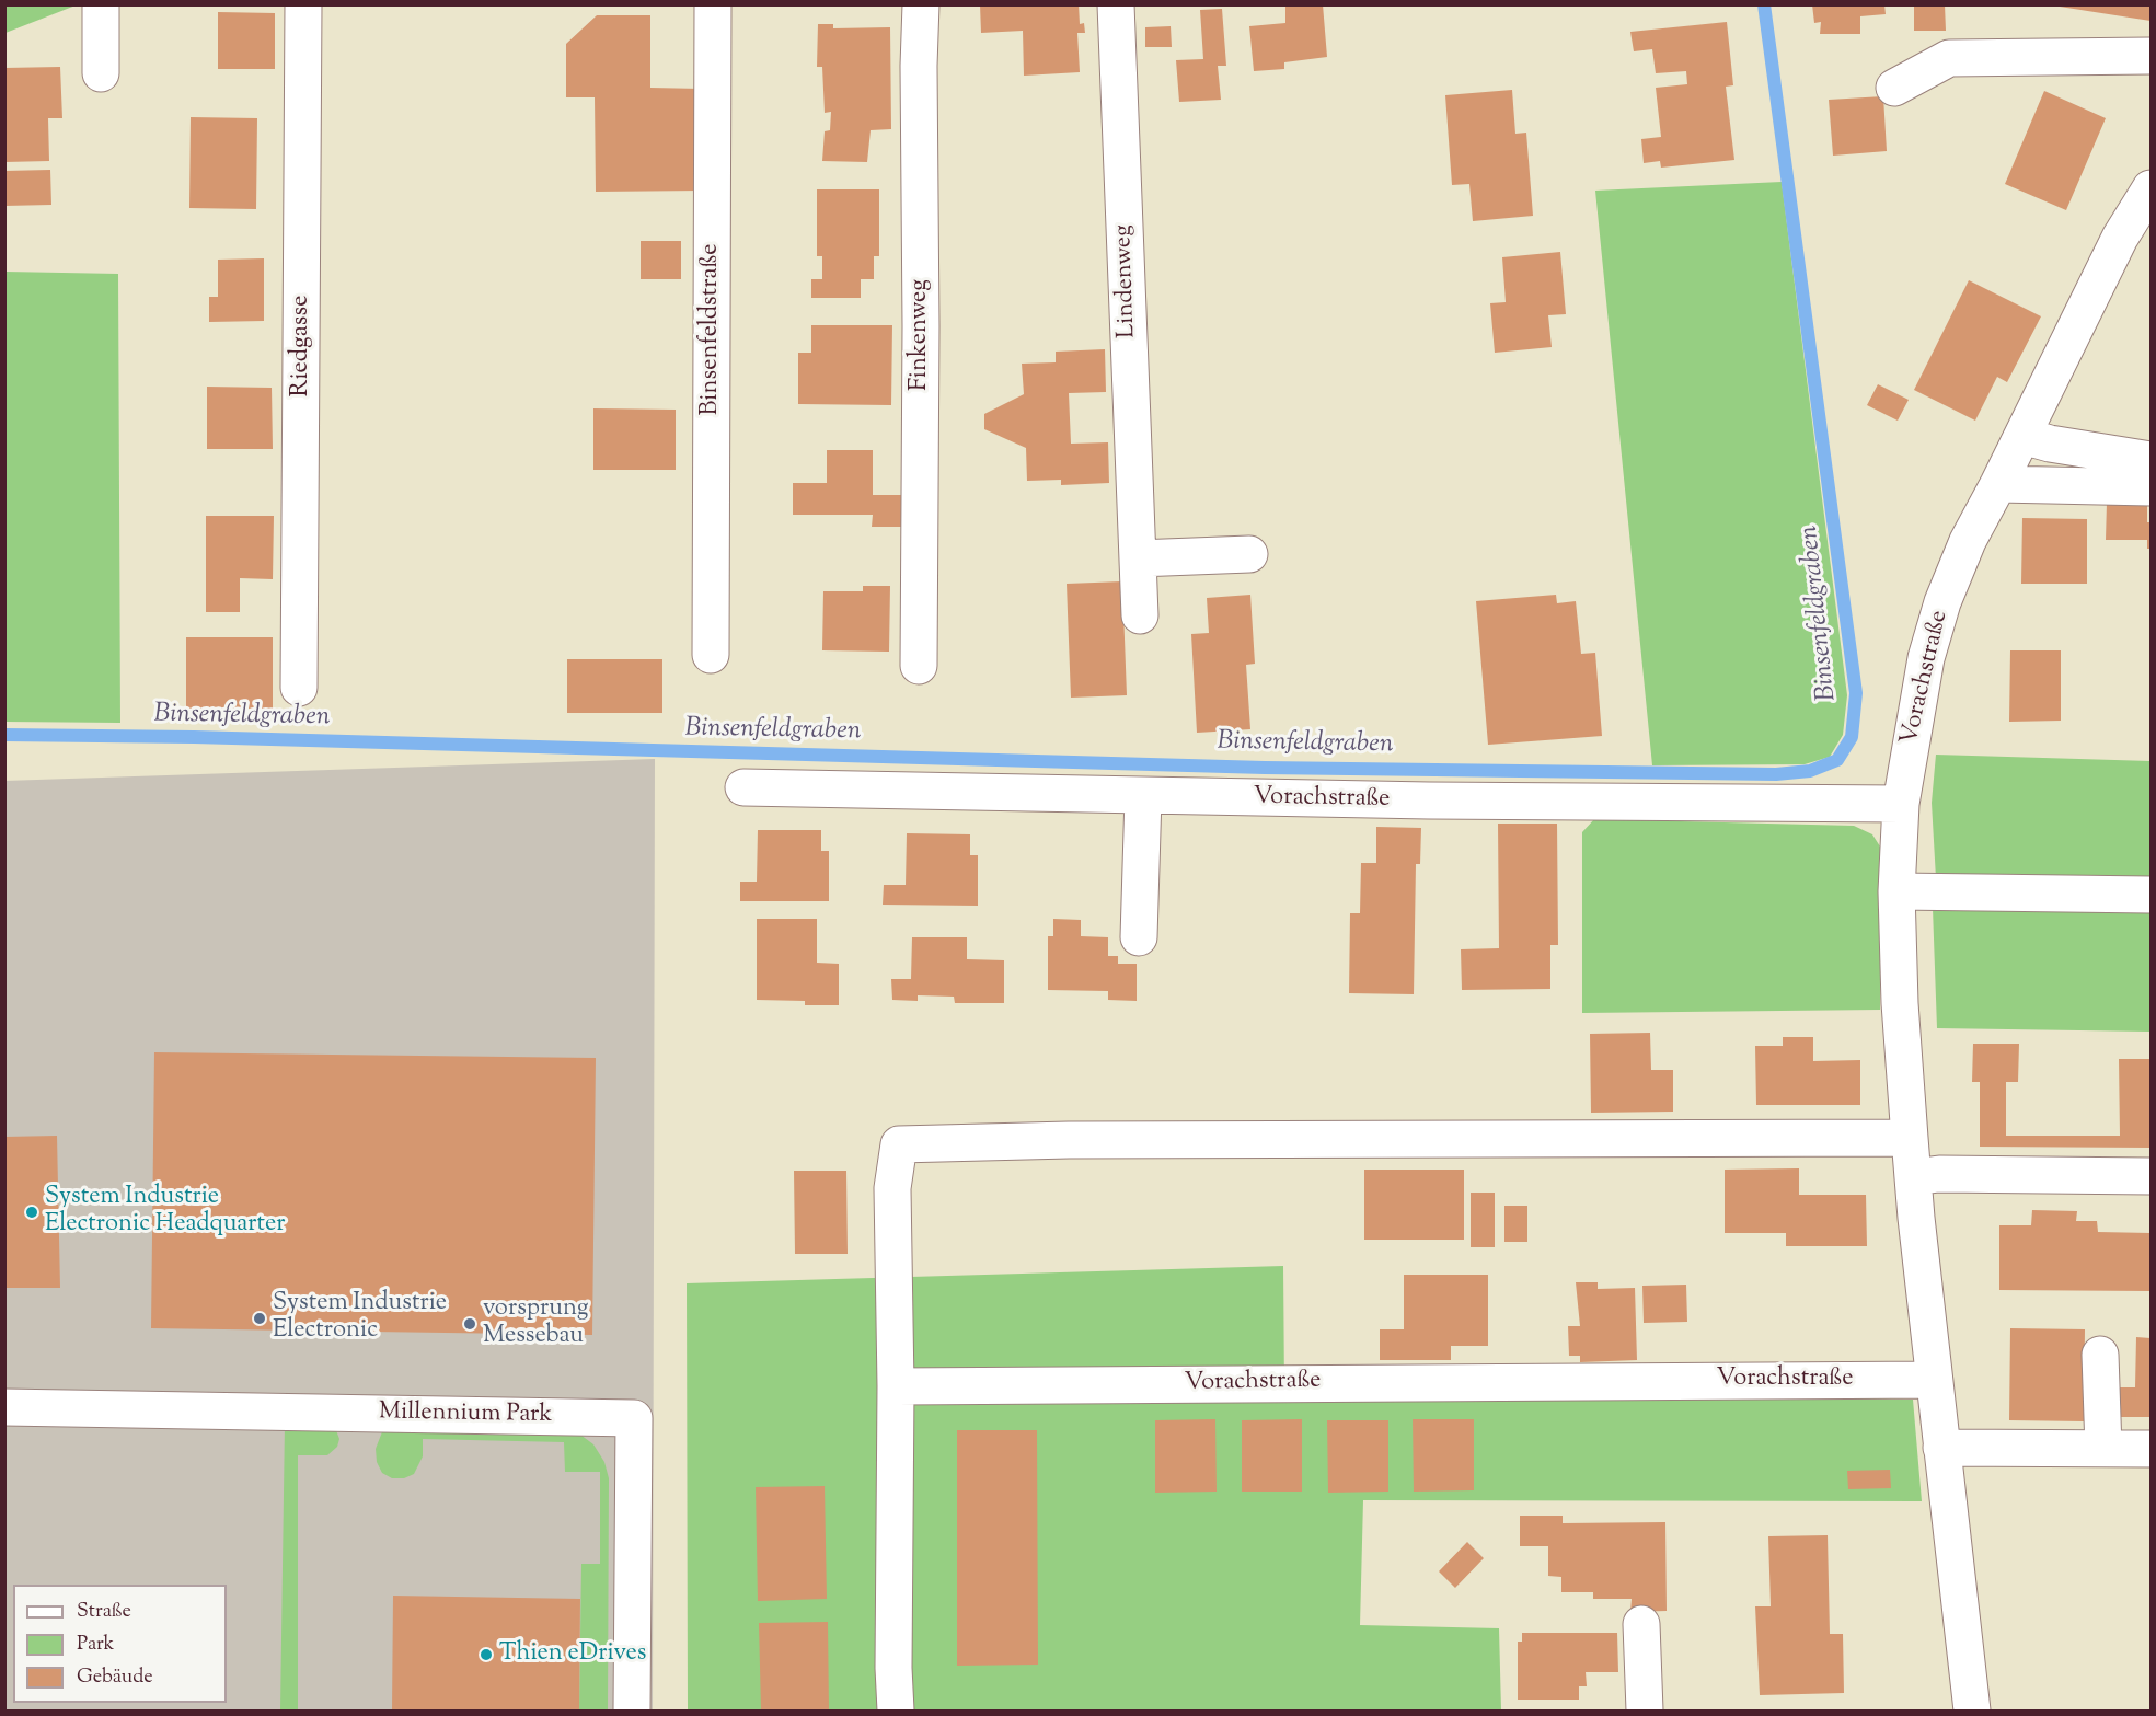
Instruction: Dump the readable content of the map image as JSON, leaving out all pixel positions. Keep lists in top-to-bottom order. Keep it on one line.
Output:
{"streets":{"street":["Lindenweg","Binsenfeldstraße","Finkenweg","Riedgasse","Vorachstraße","Millennium Park"]},"water":["Binsenfeldgraben"],"places":["System Industrie Electronic Headquarter","System Industrie Electronic","vorsprung Messebau","Thien eDrives"],"legend":["Straße","Park","Gebäude"]}
